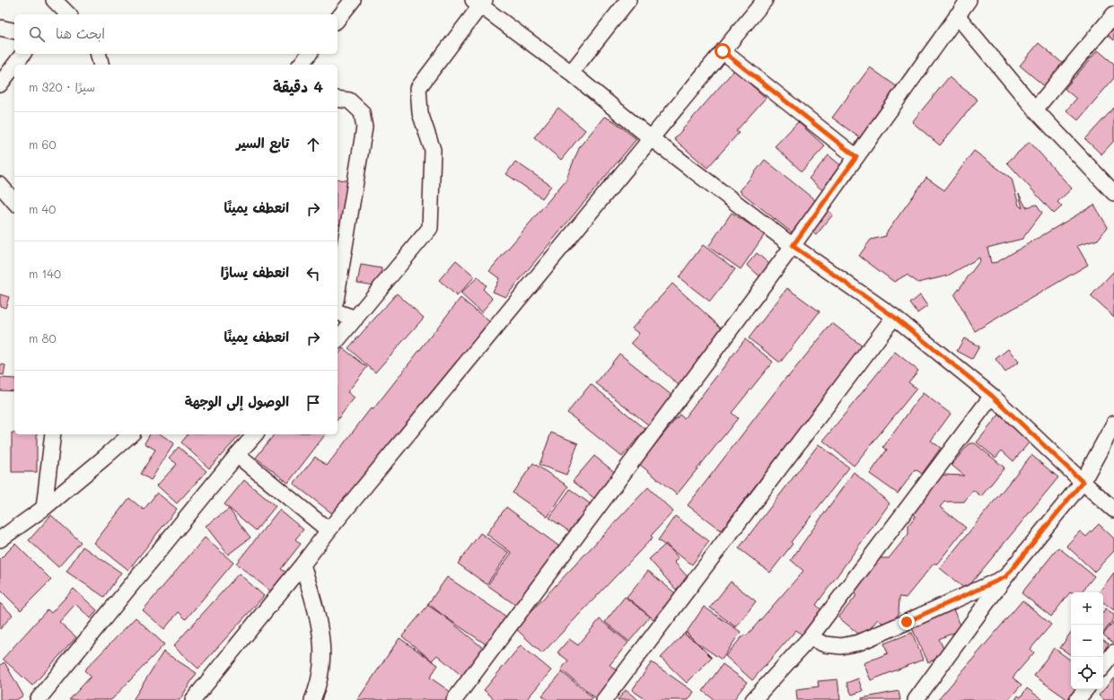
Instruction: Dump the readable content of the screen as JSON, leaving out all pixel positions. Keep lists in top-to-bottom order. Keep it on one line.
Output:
{"page":{"search":"ابحث هنا","heading":["4 دقيقة","سيرًا · 320 m"],"list":[["تابع السير","60 m"],["انعطف يمينًا","40 m"],["انعطف يسارًا","140 m"],["انعطف يمينًا","80 m"],"الوصول إلى الوجهة"],"map_buttons":["+","−"]}}
